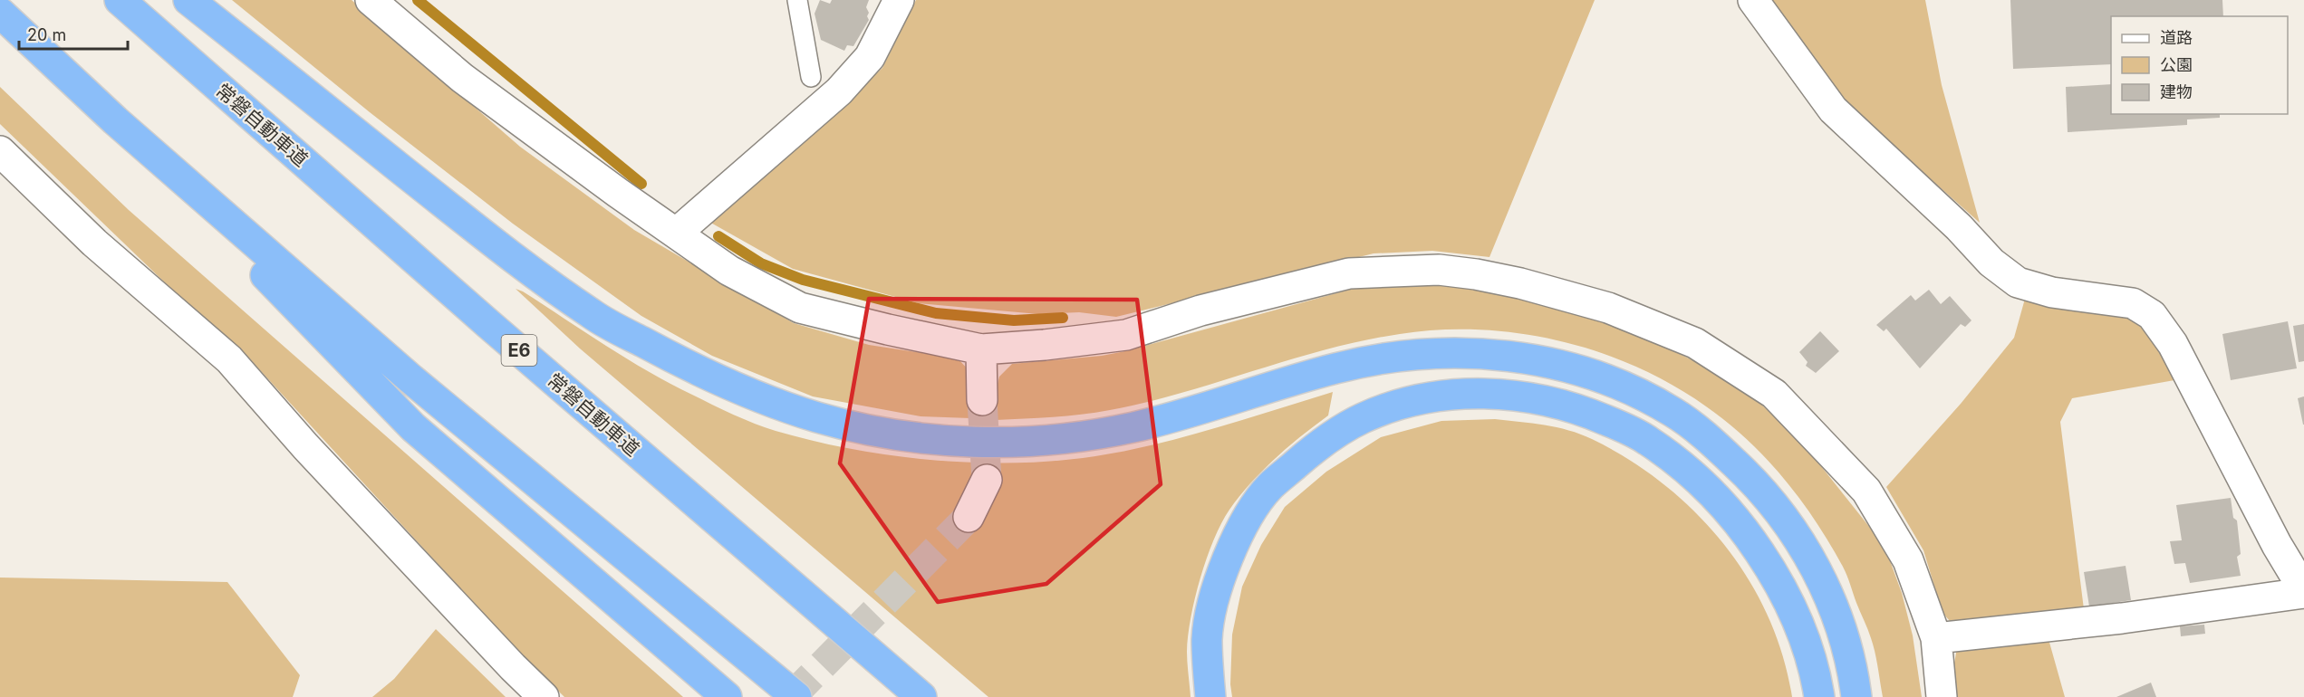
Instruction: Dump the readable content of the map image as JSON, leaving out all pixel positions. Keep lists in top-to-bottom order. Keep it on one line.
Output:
{"streets":{"highway":["常磐自動車道","E6"]},"legend":["道路","公園","建物"],"scale_bar":"20 m"}
